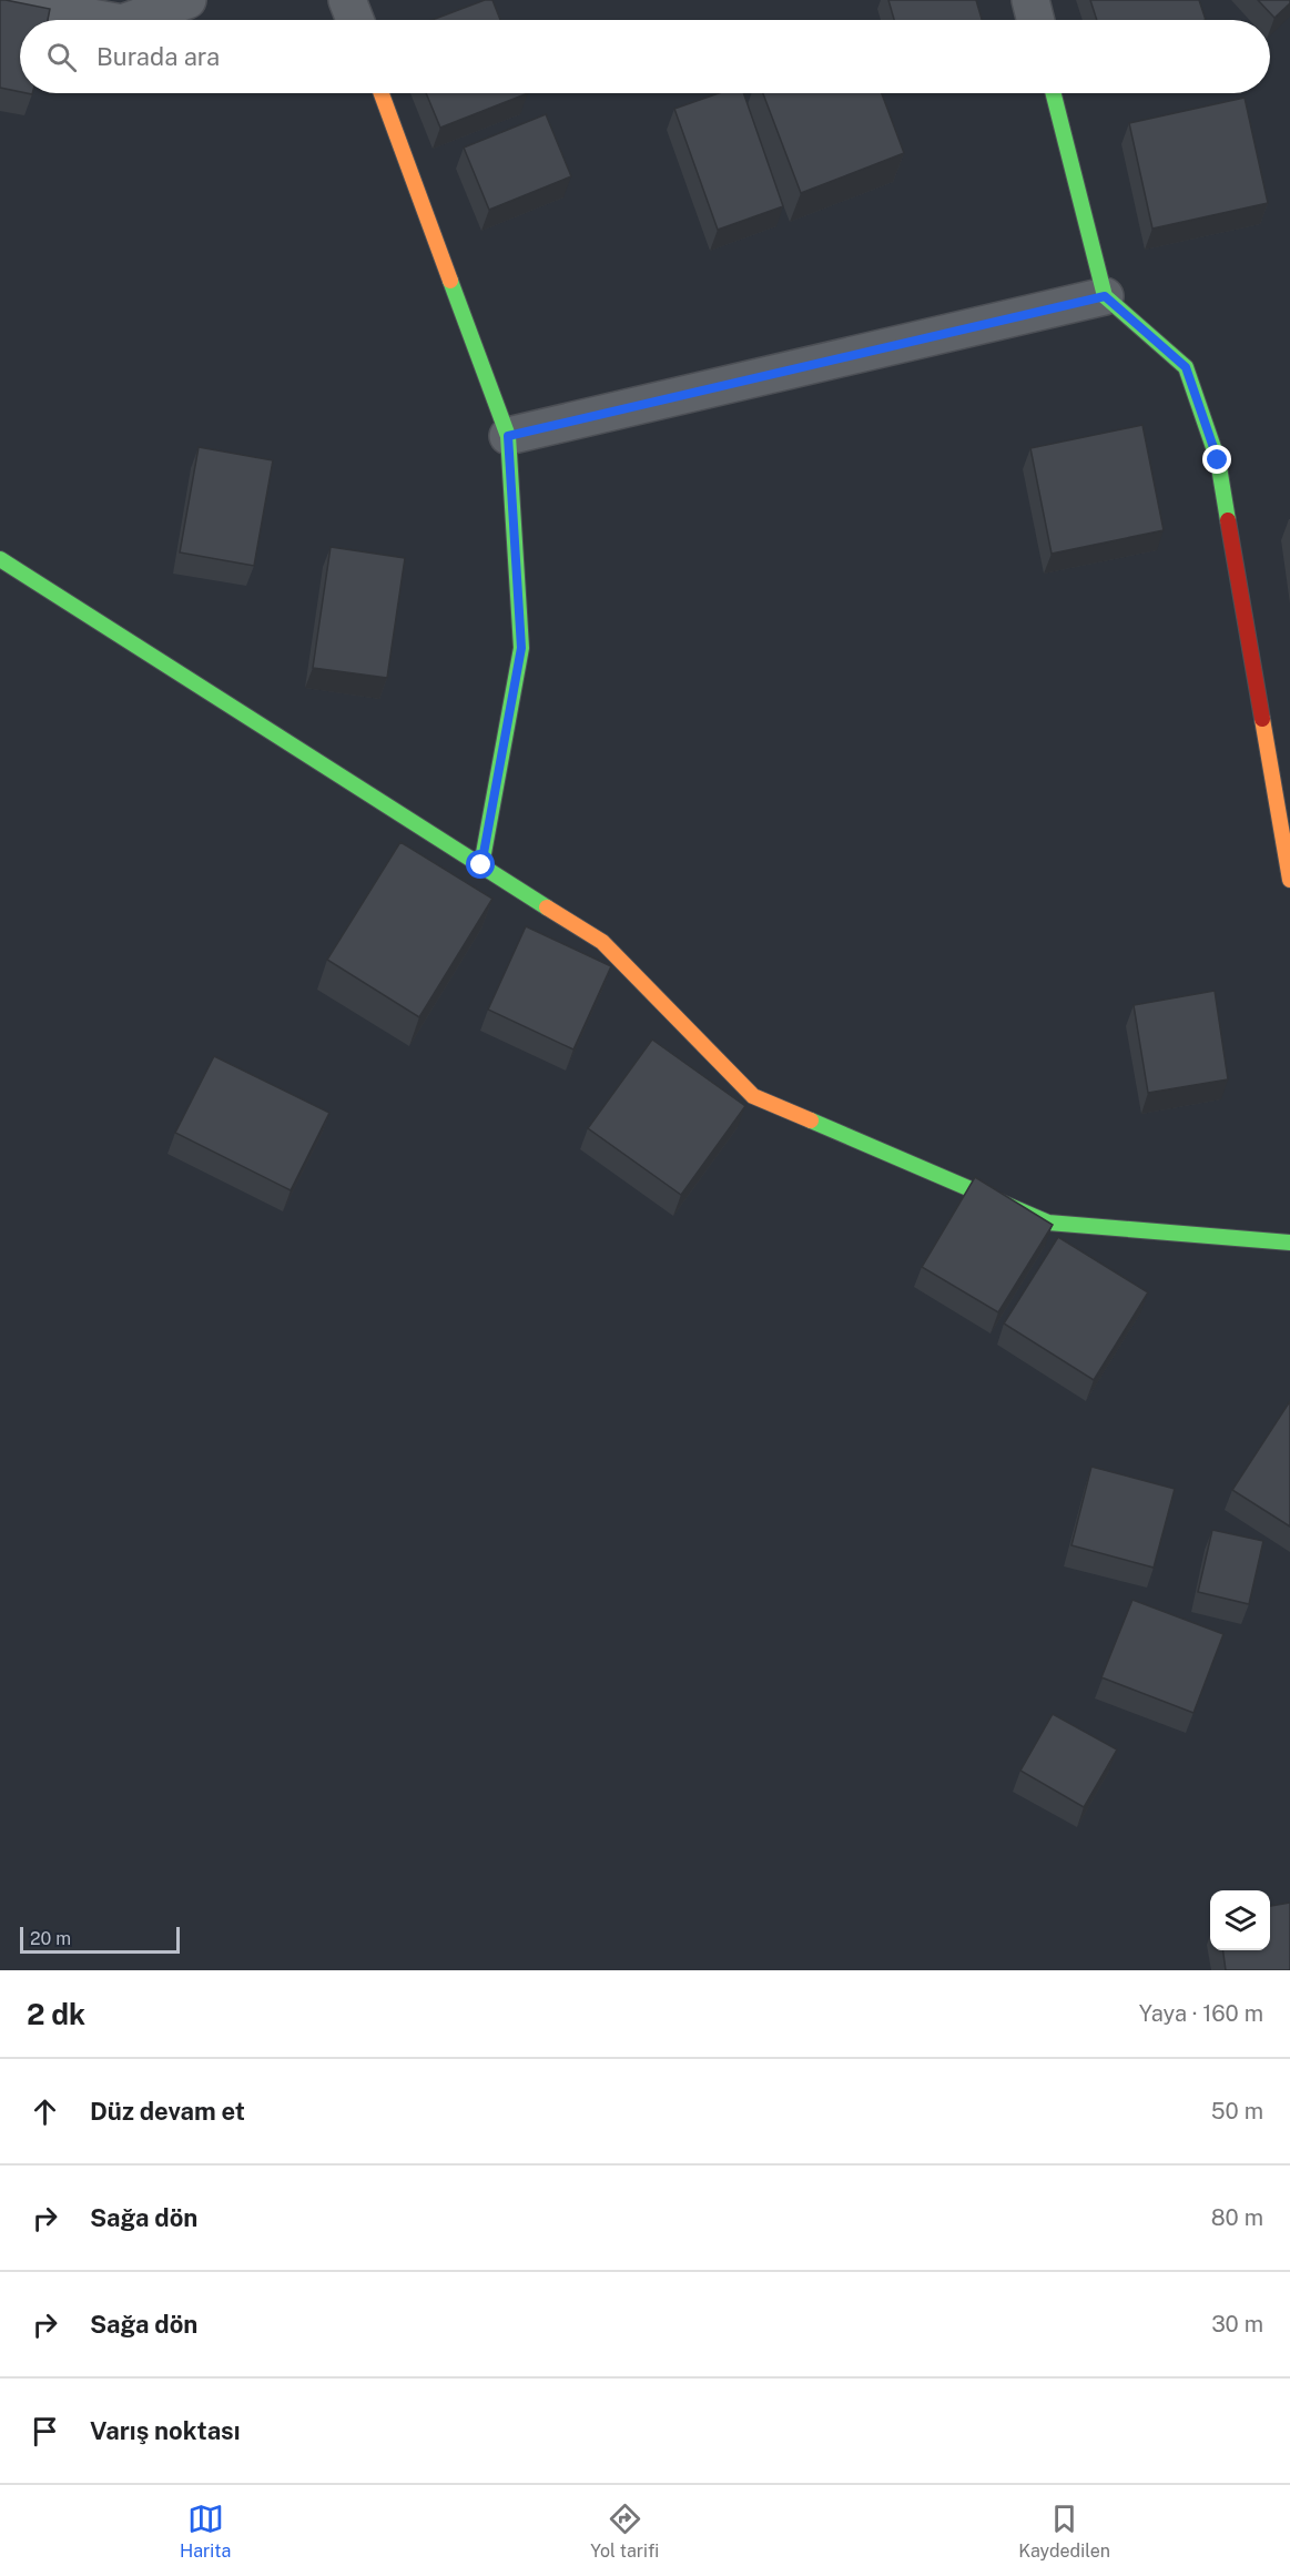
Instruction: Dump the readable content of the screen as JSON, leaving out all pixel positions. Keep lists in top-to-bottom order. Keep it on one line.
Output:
{"scale_bar":"20 m","page":{"search":"Burada ara","scale":"20 m","heading":["2 dk","Yaya · 160 m"],"list":[["Düz devam et","50 m"],["Sağa dön","80 m"],["Sağa dön","30 m"],"Varış noktası"],"nav":["Harita","Yol tarifi","Kaydedilen"]}}
